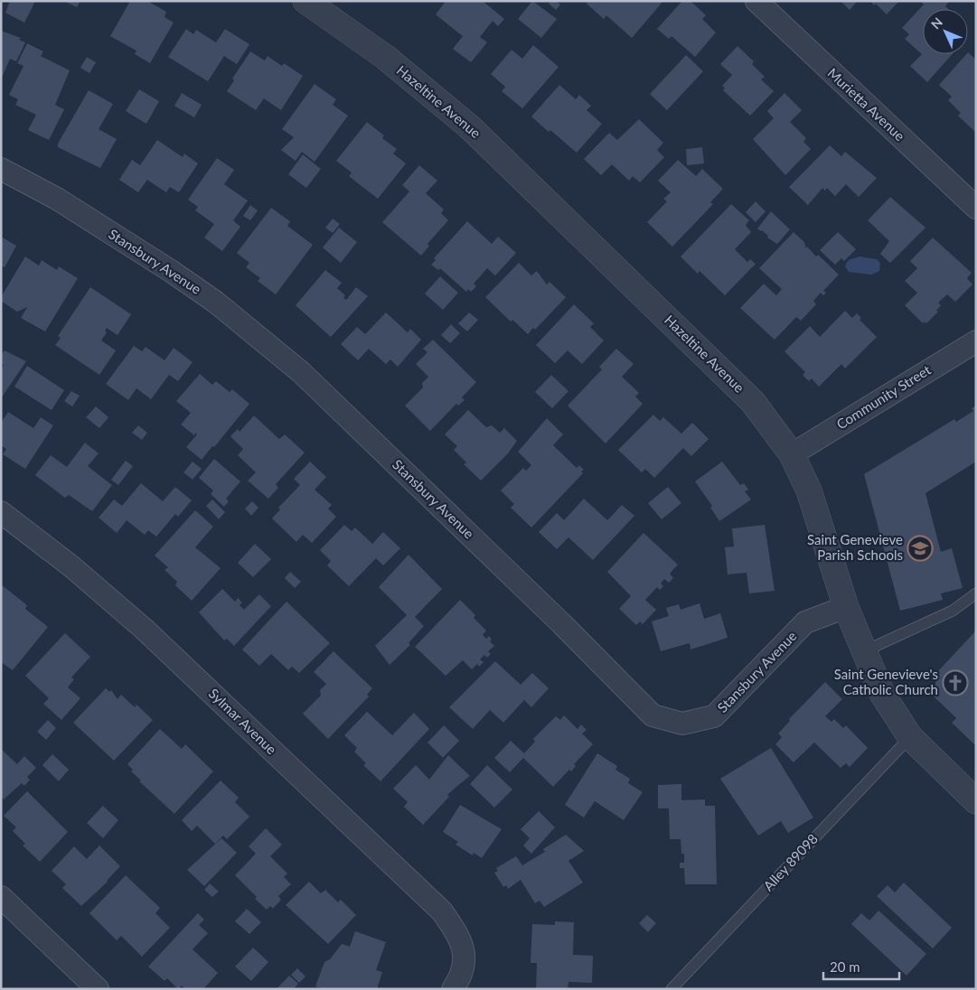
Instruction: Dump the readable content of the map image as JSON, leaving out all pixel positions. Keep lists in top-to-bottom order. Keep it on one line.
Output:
{"streets":{"street":["Hazeltine Avenue","Murietta Avenue","Stansbury Avenue","Community Street","Sylmar Avenue"],"lane":["Alley 89098"]},"crossings":[["Hazeltine Avenue","Stansbury Avenue"],["Hazeltine Avenue","Community Street"],["Hazeltine Avenue","Alley 89098"]],"places":{"school or university":["Saint Genevieve Parish Schools"],"church":["Saint Genevieve's Catholic Church"]},"scale_bar":"20 m","north":"top left"}
